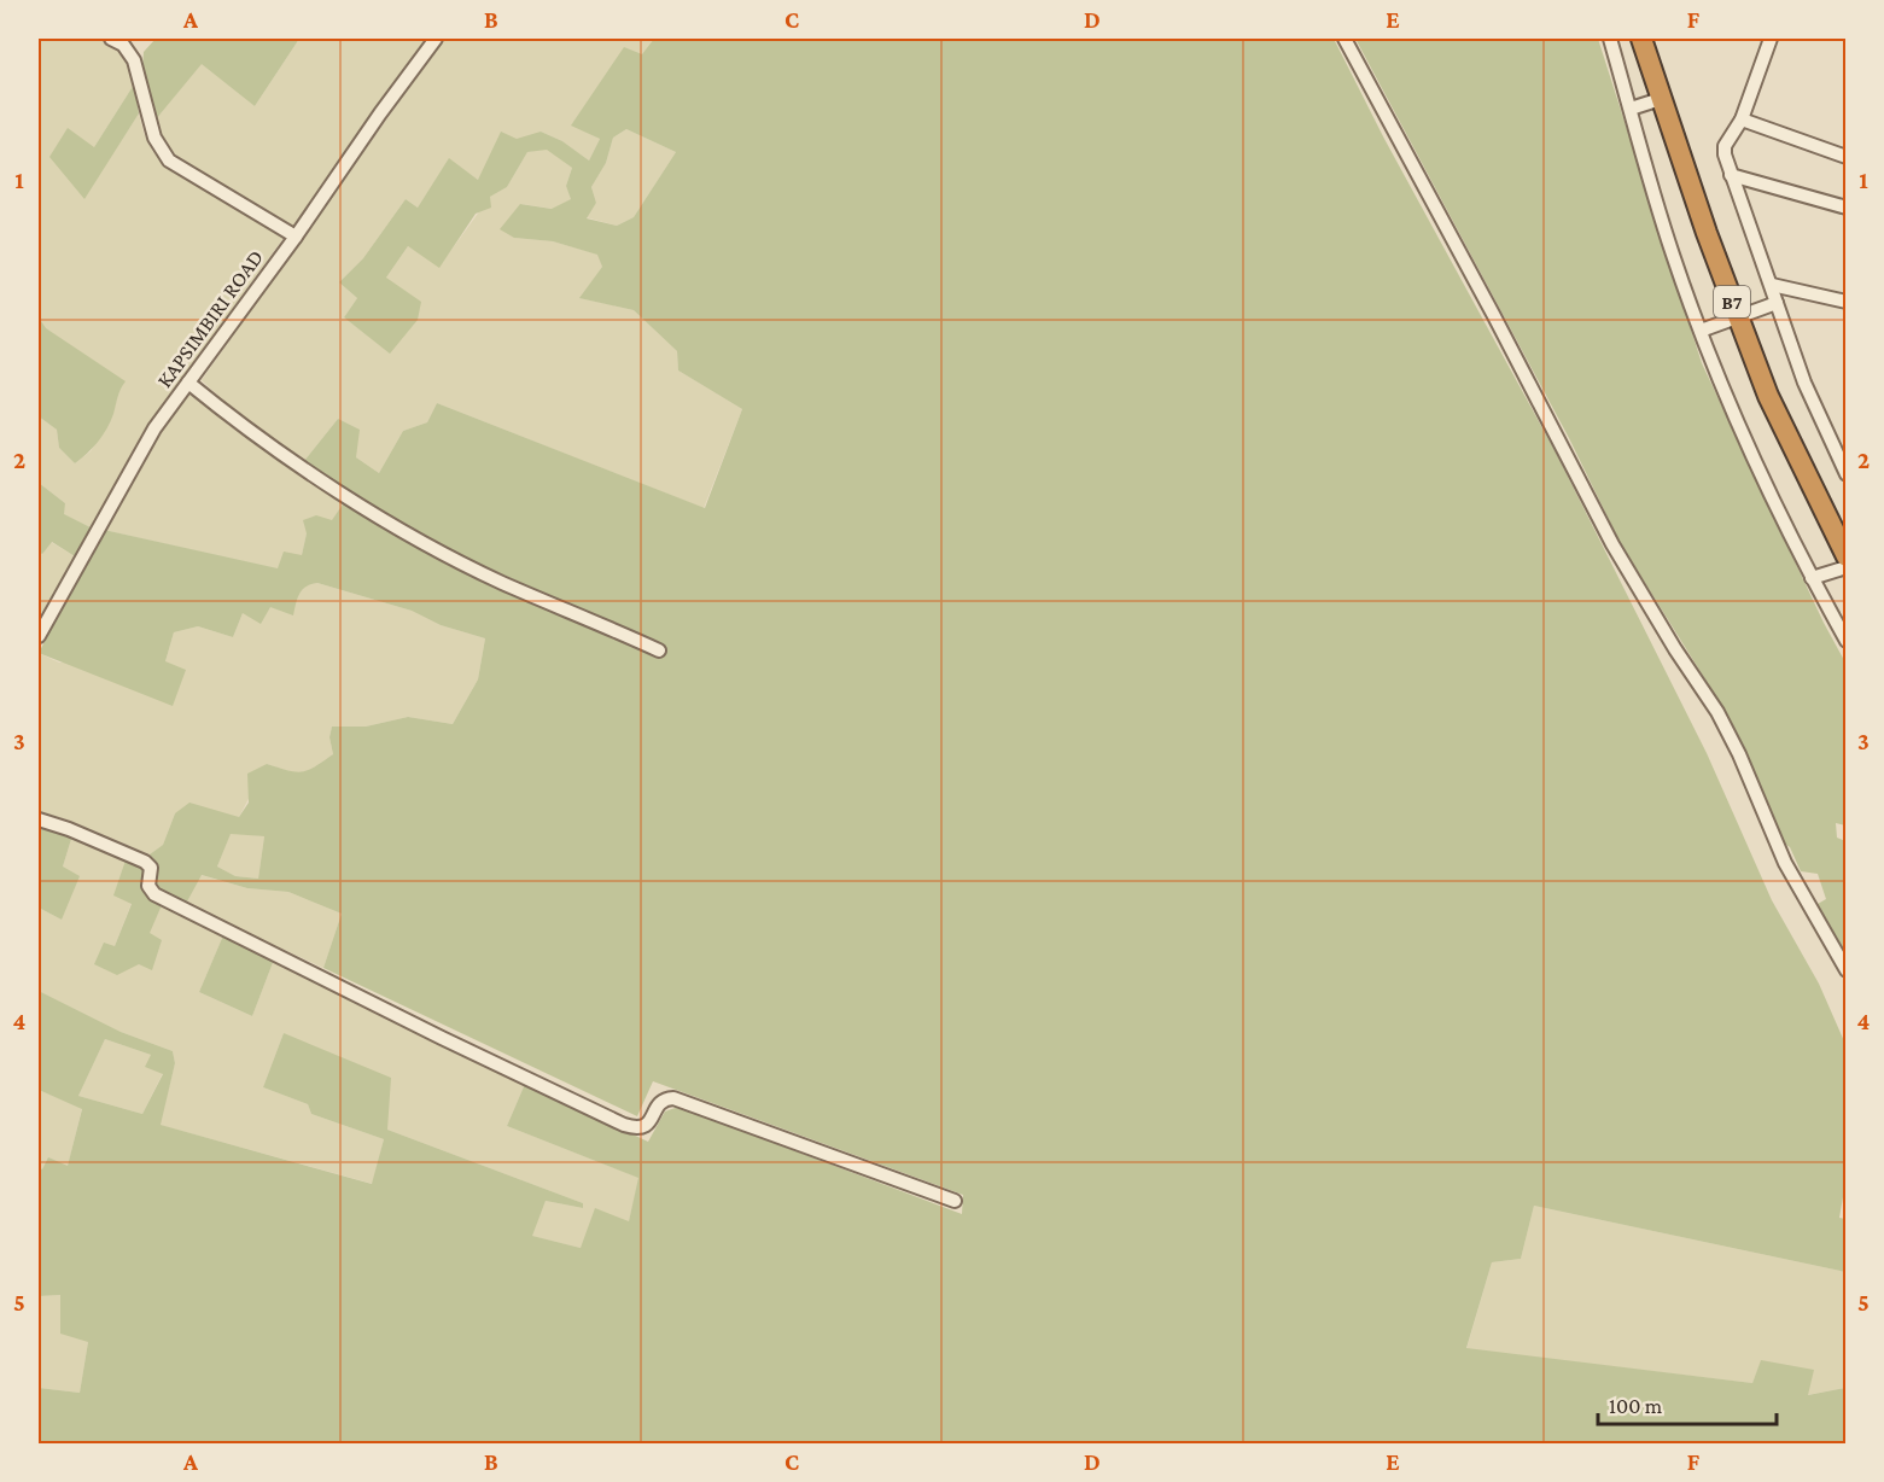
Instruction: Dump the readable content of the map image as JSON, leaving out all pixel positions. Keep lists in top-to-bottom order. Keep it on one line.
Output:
{"streets":{"highway":["B7"],"street":["KAPSIMBIRI ROAD"]},"scale_bar":"100 m","grid":{"columns":["A","B","C","D","E","F"],"rows":["1","2","3","4","5"]}}
